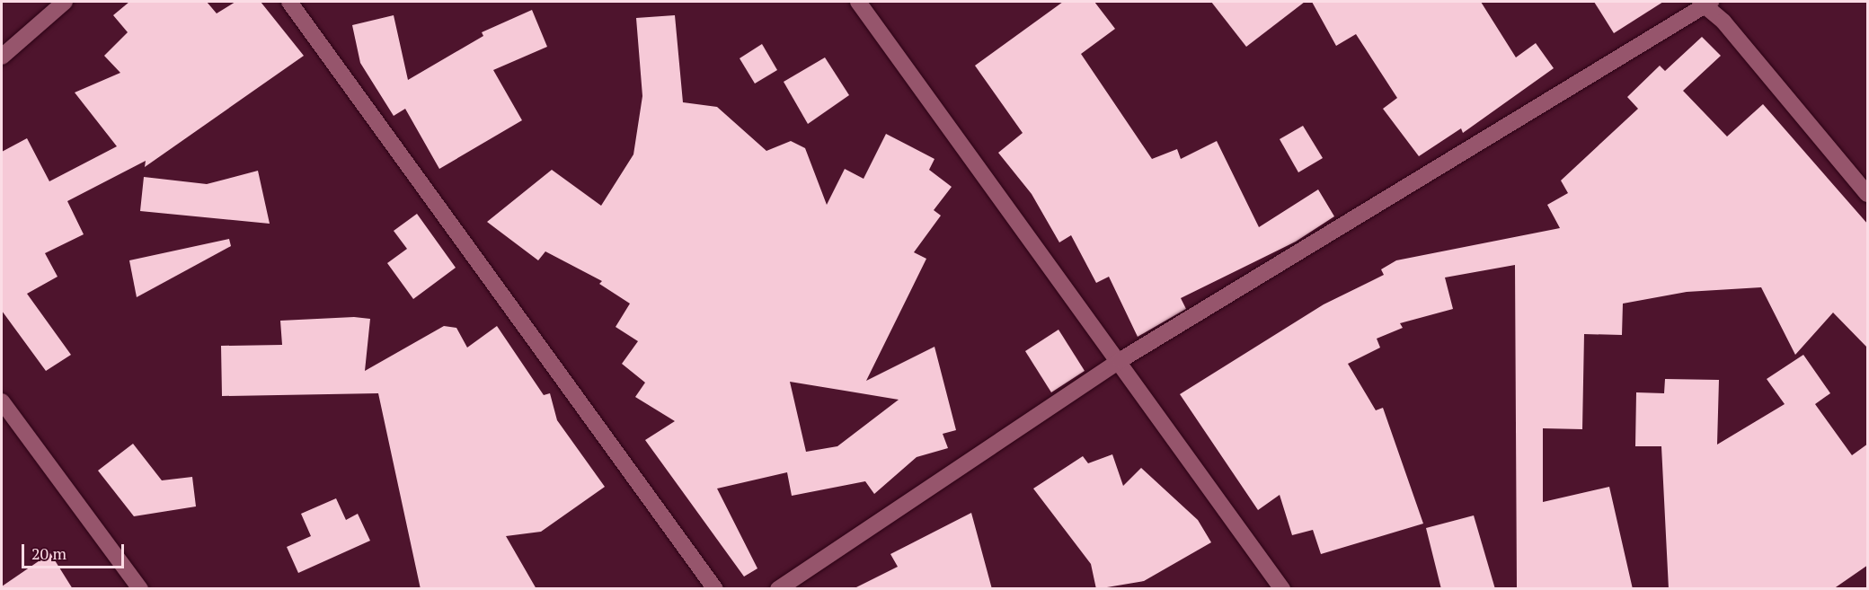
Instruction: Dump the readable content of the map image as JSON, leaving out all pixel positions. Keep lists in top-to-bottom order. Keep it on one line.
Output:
{"scale_bar":"20 m"}
